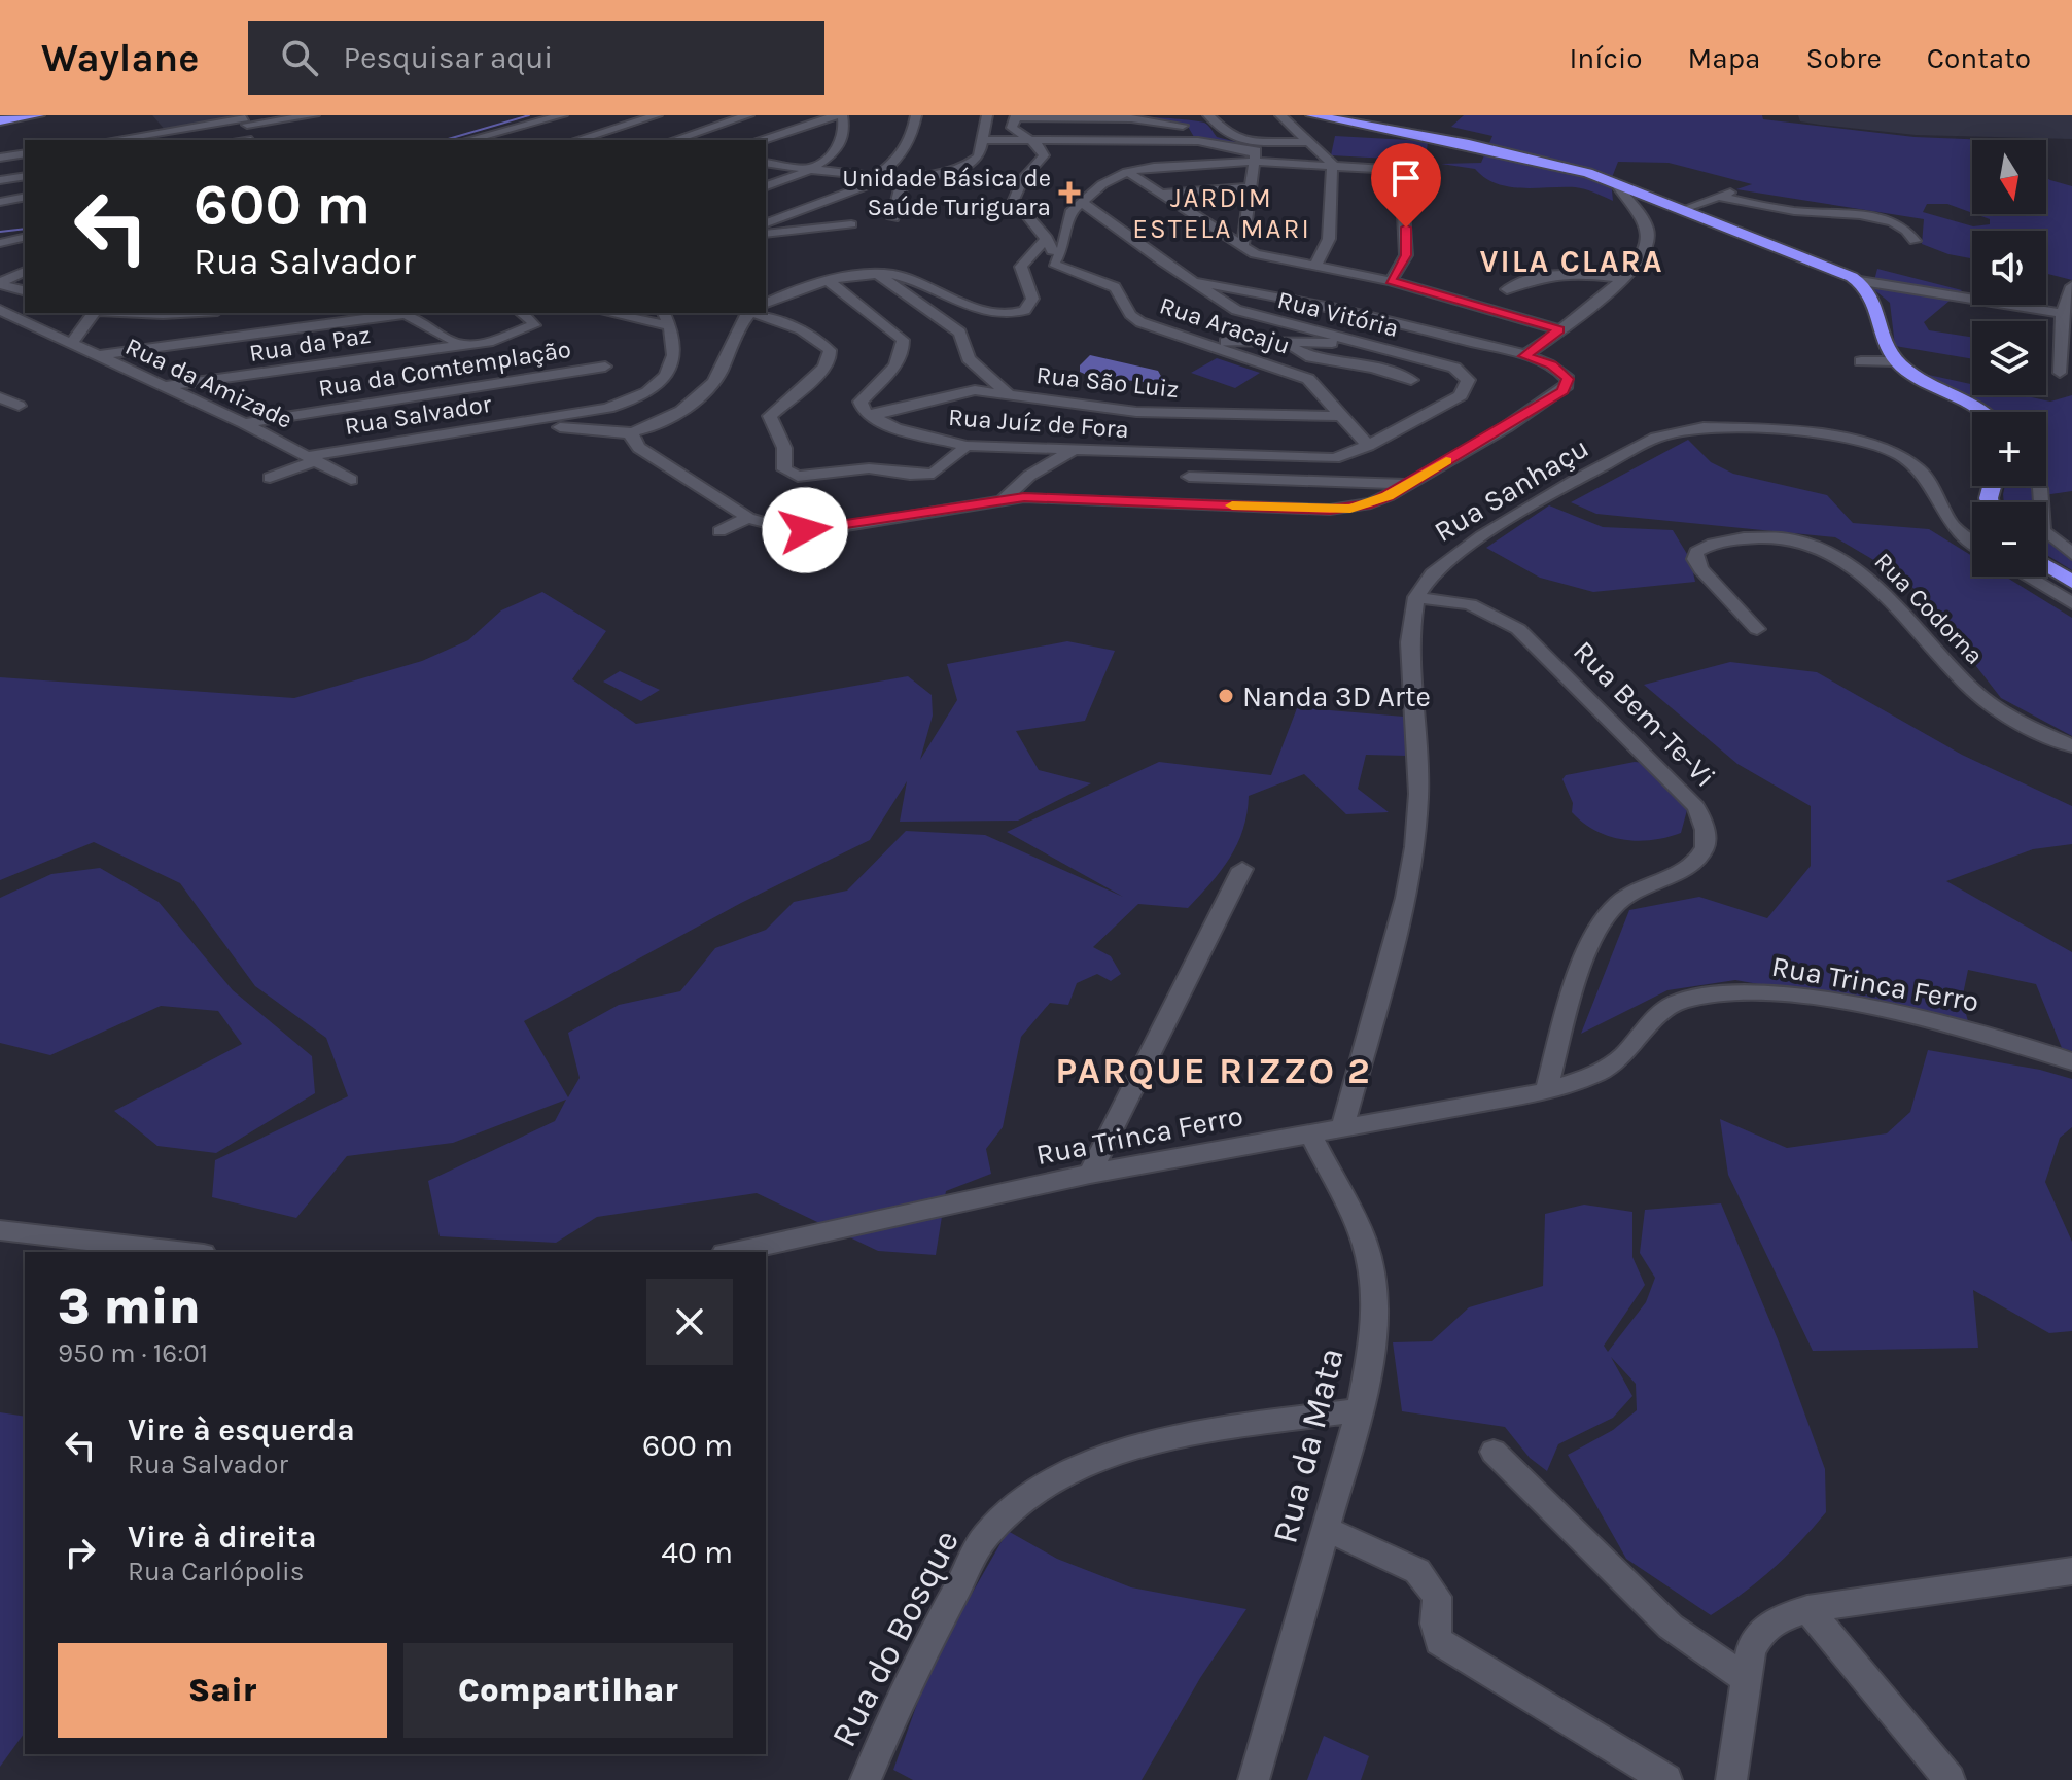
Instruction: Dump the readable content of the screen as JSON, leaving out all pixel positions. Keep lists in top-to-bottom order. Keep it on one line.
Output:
{"streets":{"street":["Rua Vitória","Rua Aracaju","Rua da Paz","Rua da Comtemplação","Rua São Luiz","Rua da Amizade","Rua Salvador","Rua Juíz de Fora","Rua Sanhaçu","Rua Codorna","Rua Bem-Te-Vi","Rua Trinca Ferro","Rua da Mata","Rua do Bosque"]},"crossings":[["Rua Vitória","Rua Aracaju"],["Rua Vitória","Rua Juíz de Fora"],["Rua Aracaju","Rua São Luiz"],["Rua da Paz","Rua da Amizade"],["Rua da Comtemplação","Rua da Amizade"],["Rua São Luiz","Rua Juíz de Fora"],["Rua da Amizade","Rua Salvador"],["Rua Sanhaçu","Rua Bem-Te-Vi"],["Rua Sanhaçu","Rua Trinca Ferro"],["Rua Bem-Te-Vi","Rua Trinca Ferro"],["Rua Trinca Ferro","Rua da Mata"],["Rua da Mata","Rua do Bosque"]],"districts":["JARDIM ESTELA MARI","VILA CLARA","PARQUE RIZZO 2"],"places":{"health":["Unidade Básica de Saúde Turiguara"],"other":["Nanda 3D Arte"]},"north":"bottom","page":{"header":"Waylane","search":"Pesquisar aqui","nav":["Início","Mapa","Sobre","Contato"],"map_buttons":["+","−"],"turn":["600 m","Rua Salvador"],"heading":["3 min","950 m · 16:01"],"list":[{"name":"Vire à esquerda","note":"Rua Salvador","value":"600 m"},{"name":"Vire à direita","note":"Rua Carlópolis","value":"40 m"}],"buttons":["Sair","Compartilhar"]}}
